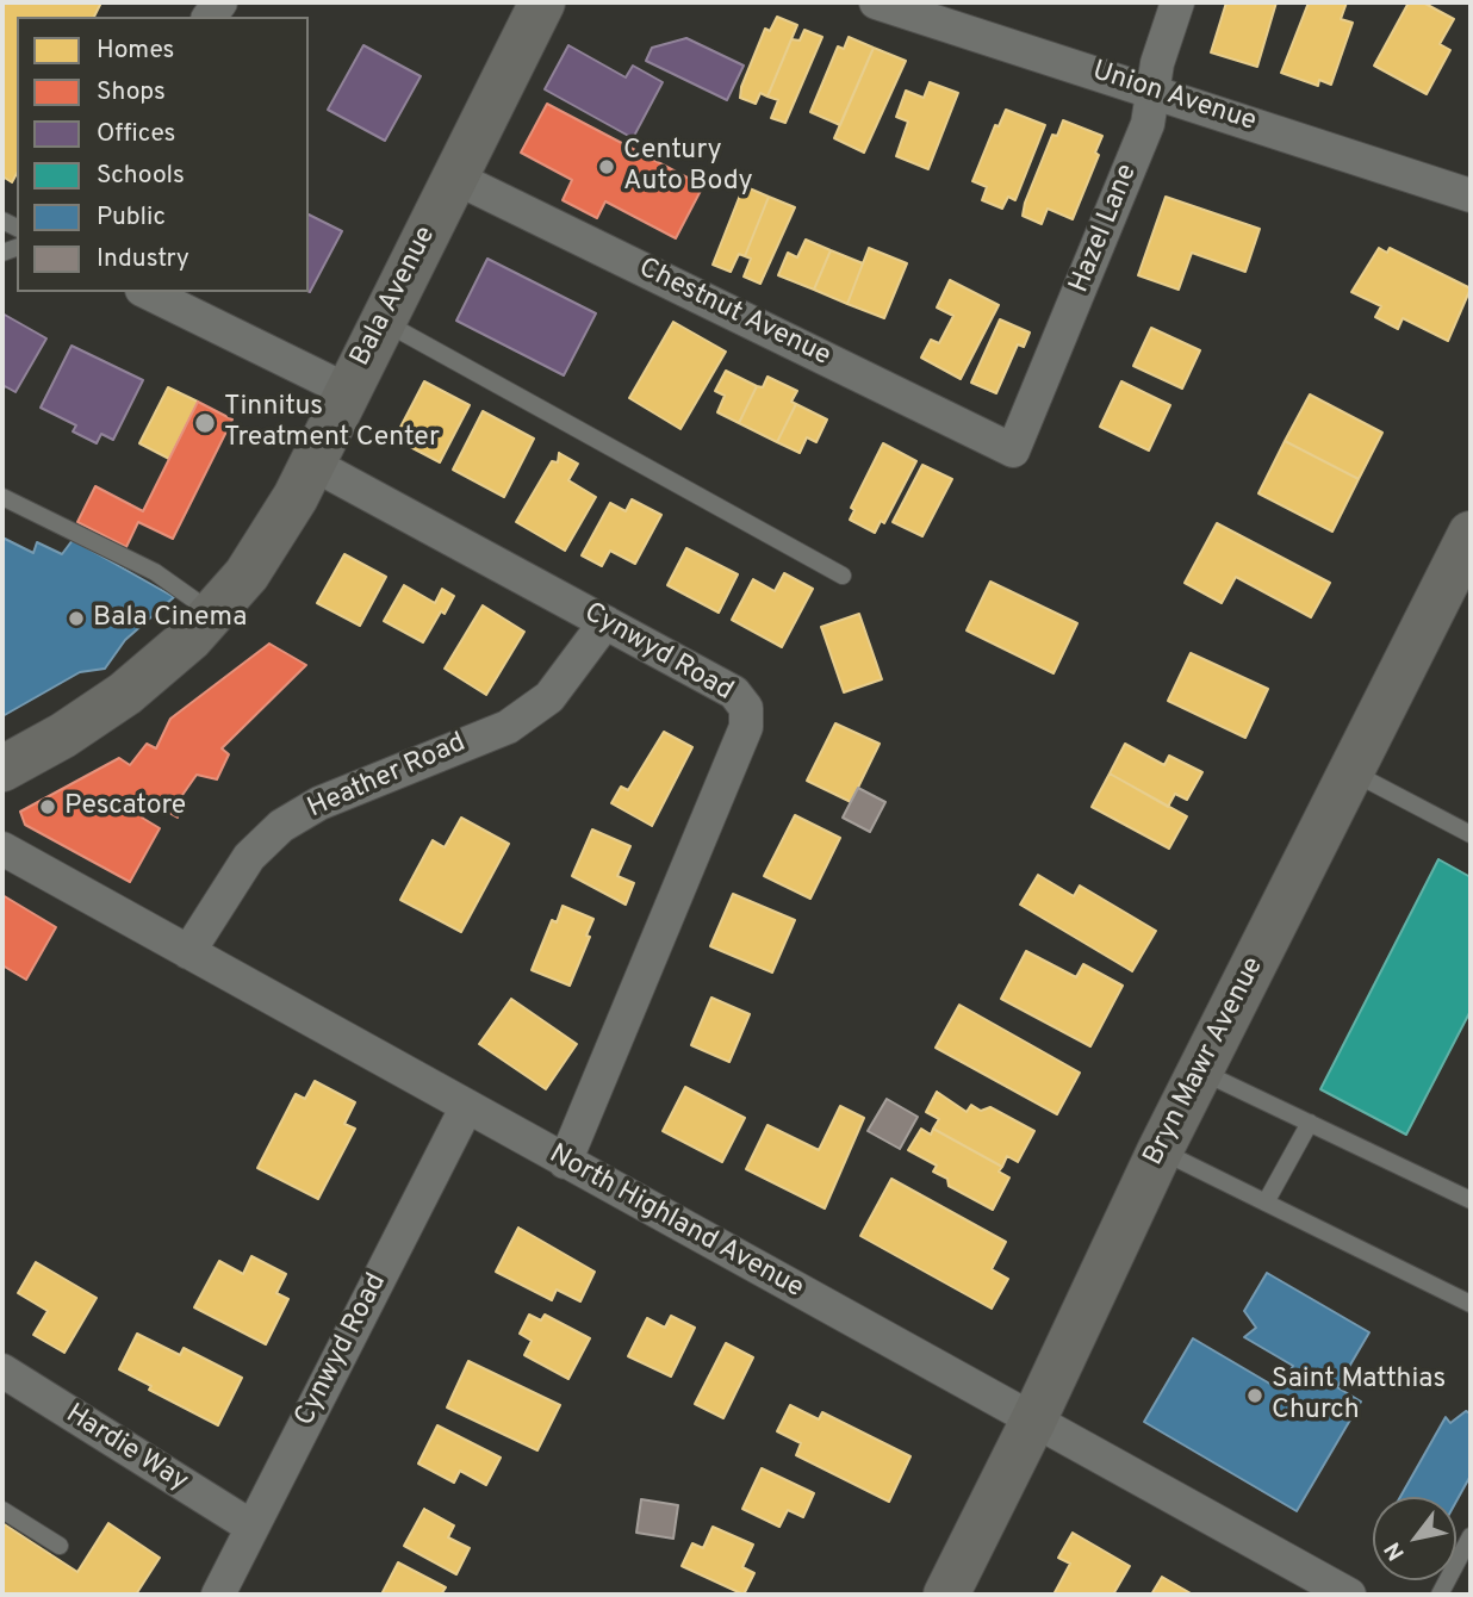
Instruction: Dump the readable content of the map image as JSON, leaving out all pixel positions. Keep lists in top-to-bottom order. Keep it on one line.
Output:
{"streets":{"street":["Union Avenue","Hazel Lane","Bala Avenue","Chestnut Avenue","Cynwyd Road","Heather Road","Bryn Mawr Avenue","North Highland Avenue","Hardie Way"]},"crossings":[["Union Avenue","Hazel Lane"],["Hazel Lane","Chestnut Avenue"],["Bala Avenue","Chestnut Avenue"],["Bala Avenue","Cynwyd Road"],["Cynwyd Road","Heather Road"],["Cynwyd Road","North Highland Avenue"],["Cynwyd Road","Hardie Way"],["Heather Road","North Highland Avenue"],["Bryn Mawr Avenue","North Highland Avenue"]],"places":["Century Auto Body","Tinnitus Treatment Center","Bala Cinema","Pescatore","Saint Matthias Church"],"legend":["Homes","Shops","Offices","Schools","Public","Industry"],"north":"bottom left"}
